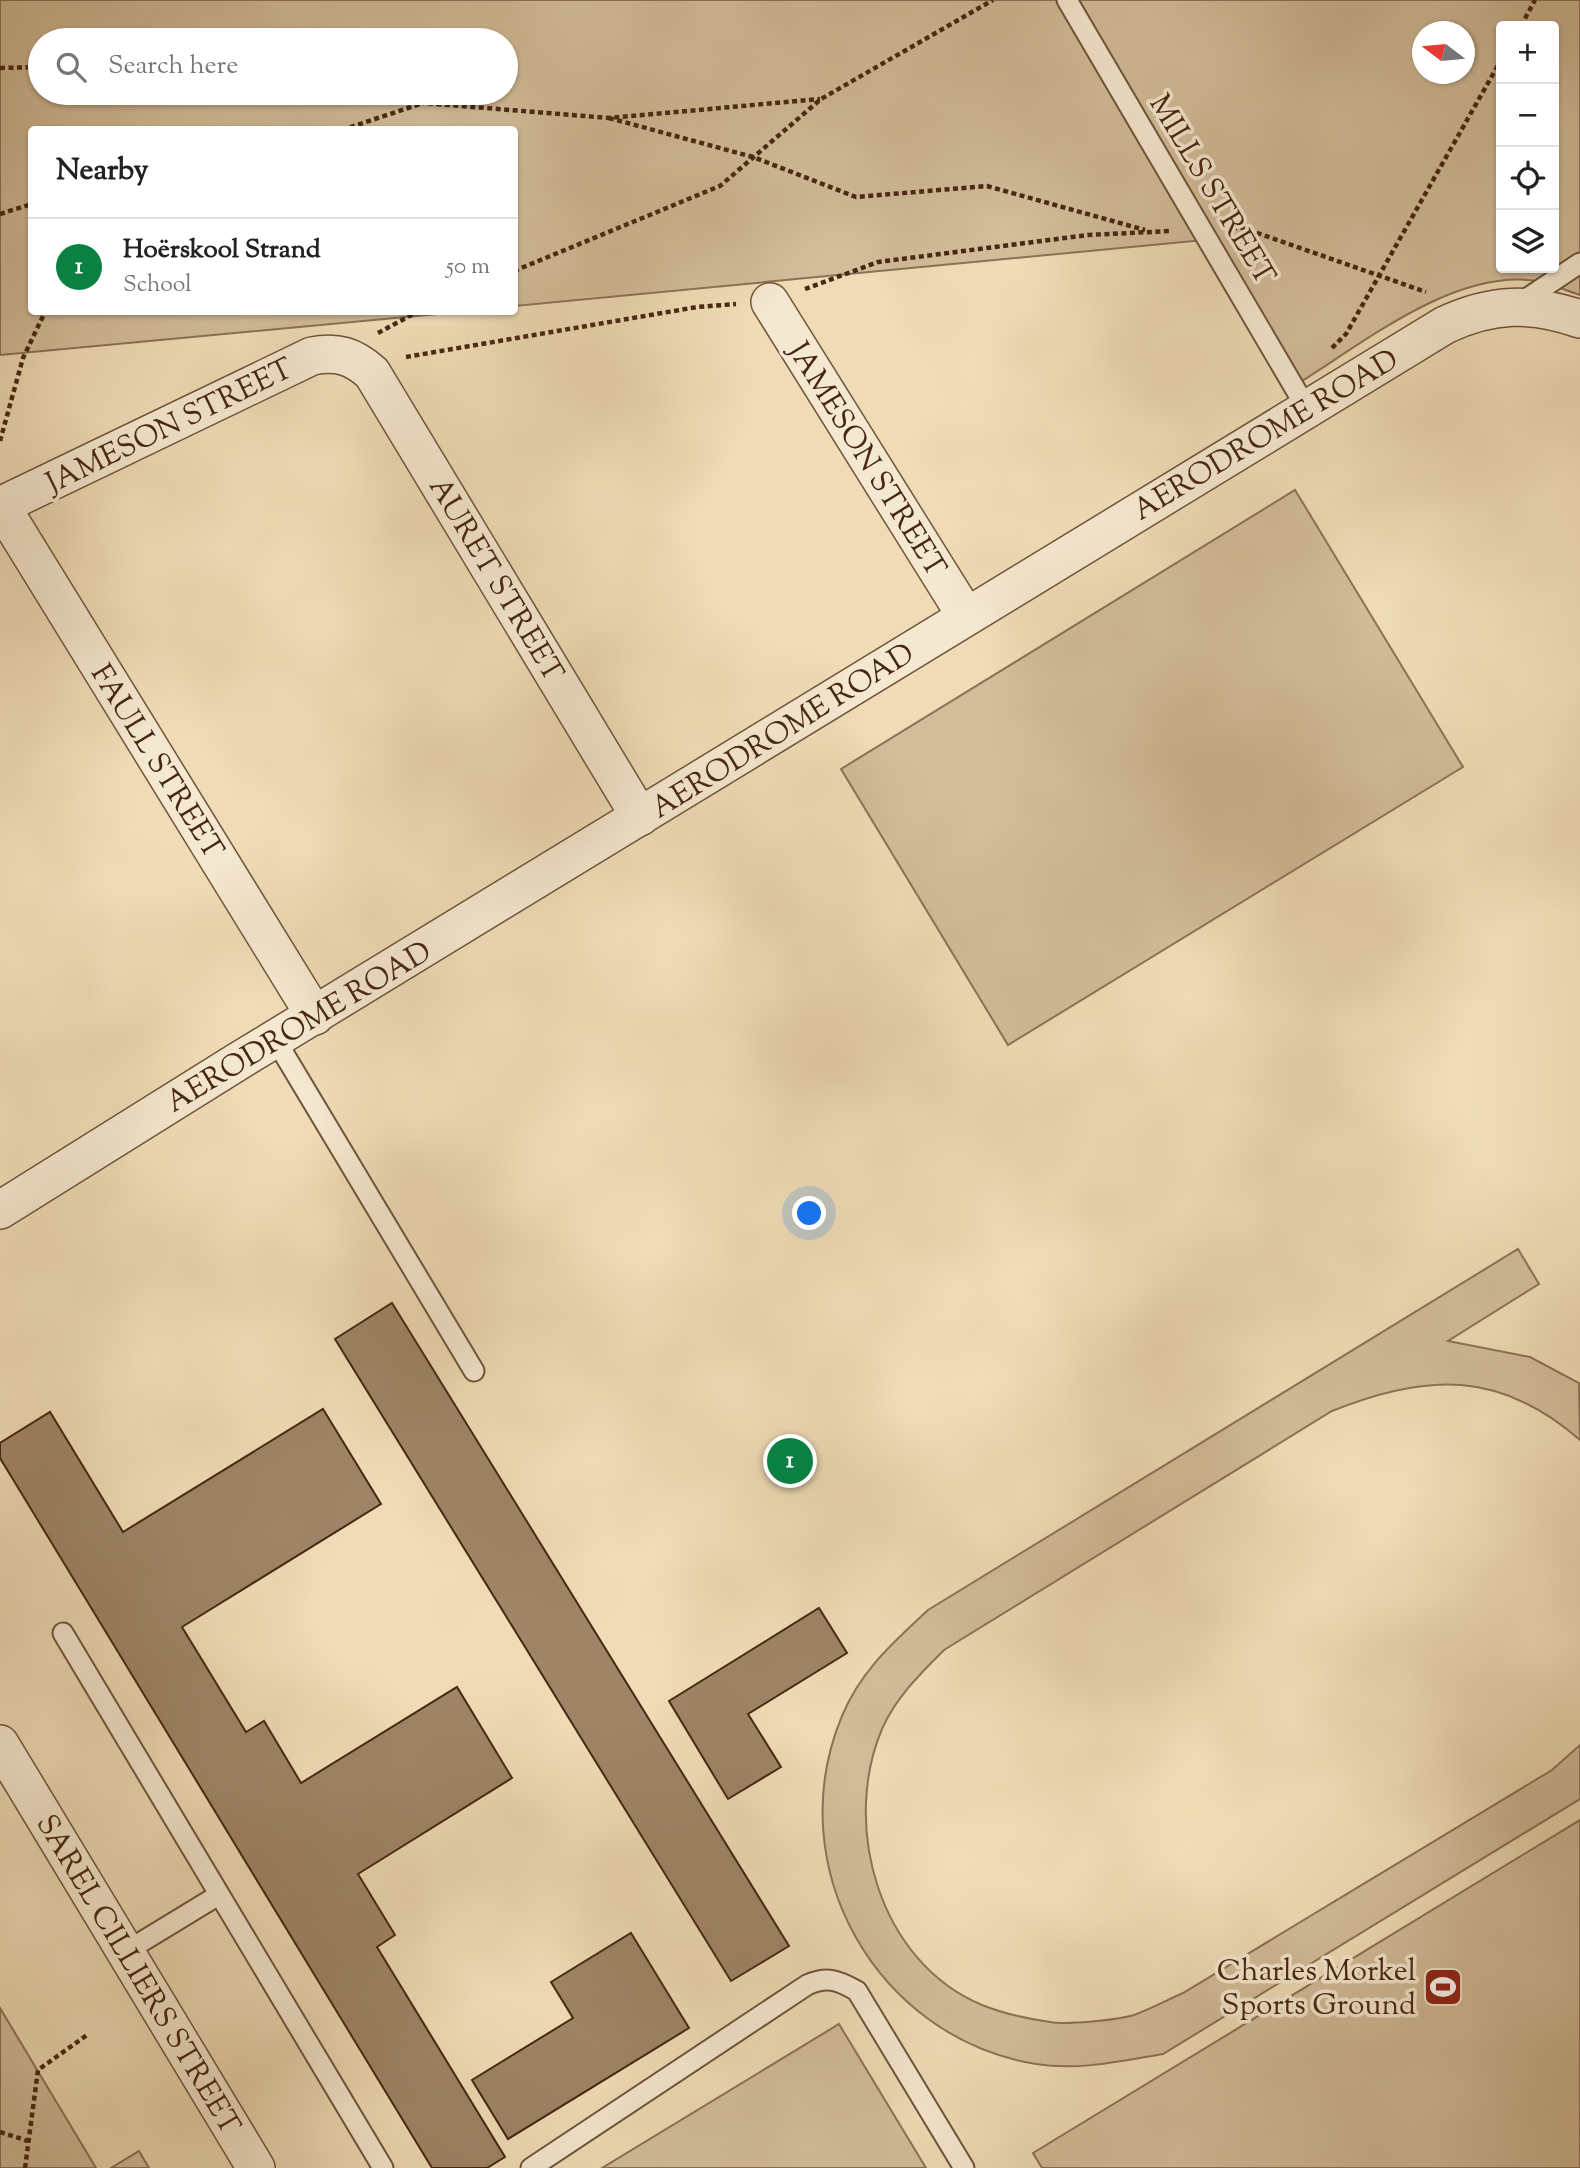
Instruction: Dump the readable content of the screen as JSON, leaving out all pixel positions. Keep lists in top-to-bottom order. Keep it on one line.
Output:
{"streets":{"street":["JAMESON STREET","AERODROME ROAD","AURET STREET","FAULL STREET","SAREL CILLIERS STREET"],"lane":["MILLS STREET"]},"crossings":[["MILLS STREET","AERODROME ROAD"],["JAMESON STREET","AERODROME ROAD"],["JAMESON STREET","AURET STREET"],["JAMESON STREET","FAULL STREET"],["AERODROME ROAD","AURET STREET"],["AERODROME ROAD","FAULL STREET"]],"places":{"sports":["Charles Morkel Sports Ground"]},"north":"left","page":{"map_buttons":["+","−"],"search":"Search here","heading":"Nearby","list":[{"mark":"1","name":"Hoërskool Strand","note":"School","value":"50 m"}],"pins":"1"}}
